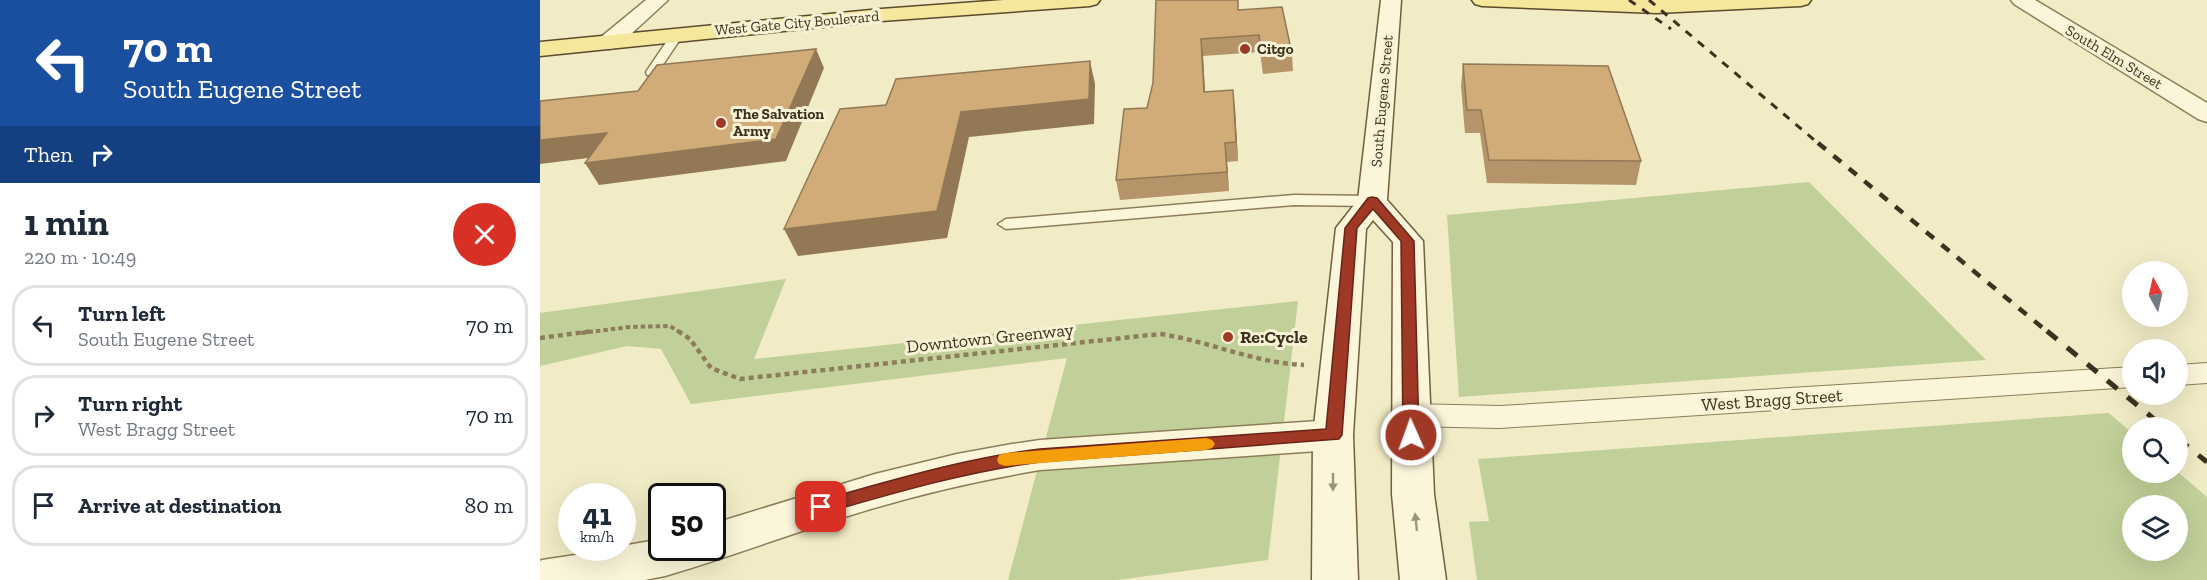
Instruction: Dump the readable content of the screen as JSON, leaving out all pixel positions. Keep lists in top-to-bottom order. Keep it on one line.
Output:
{"streets":{"main road":["West Gate City Boulevard","South Elm Street","South Eugene Street"],"street":["West Bragg Street"],"path":["Downtown Greenway"]},"places":["Citgo","The Salvation Army","Re:Cycle"],"north":"top","page":{"turn":["70 m","South Eugene Street"],"then":"Then","heading":["1 min","220 m · 10:49"],"list":[{"name":"Turn left","note":"South Eugene Street","value":"70 m"},{"name":"Turn right","note":"West Bragg Street","value":"70 m"},{"name":"Arrive at destination","value":"80 m"}],"speed":"41 km/h","limit":"50"}}
